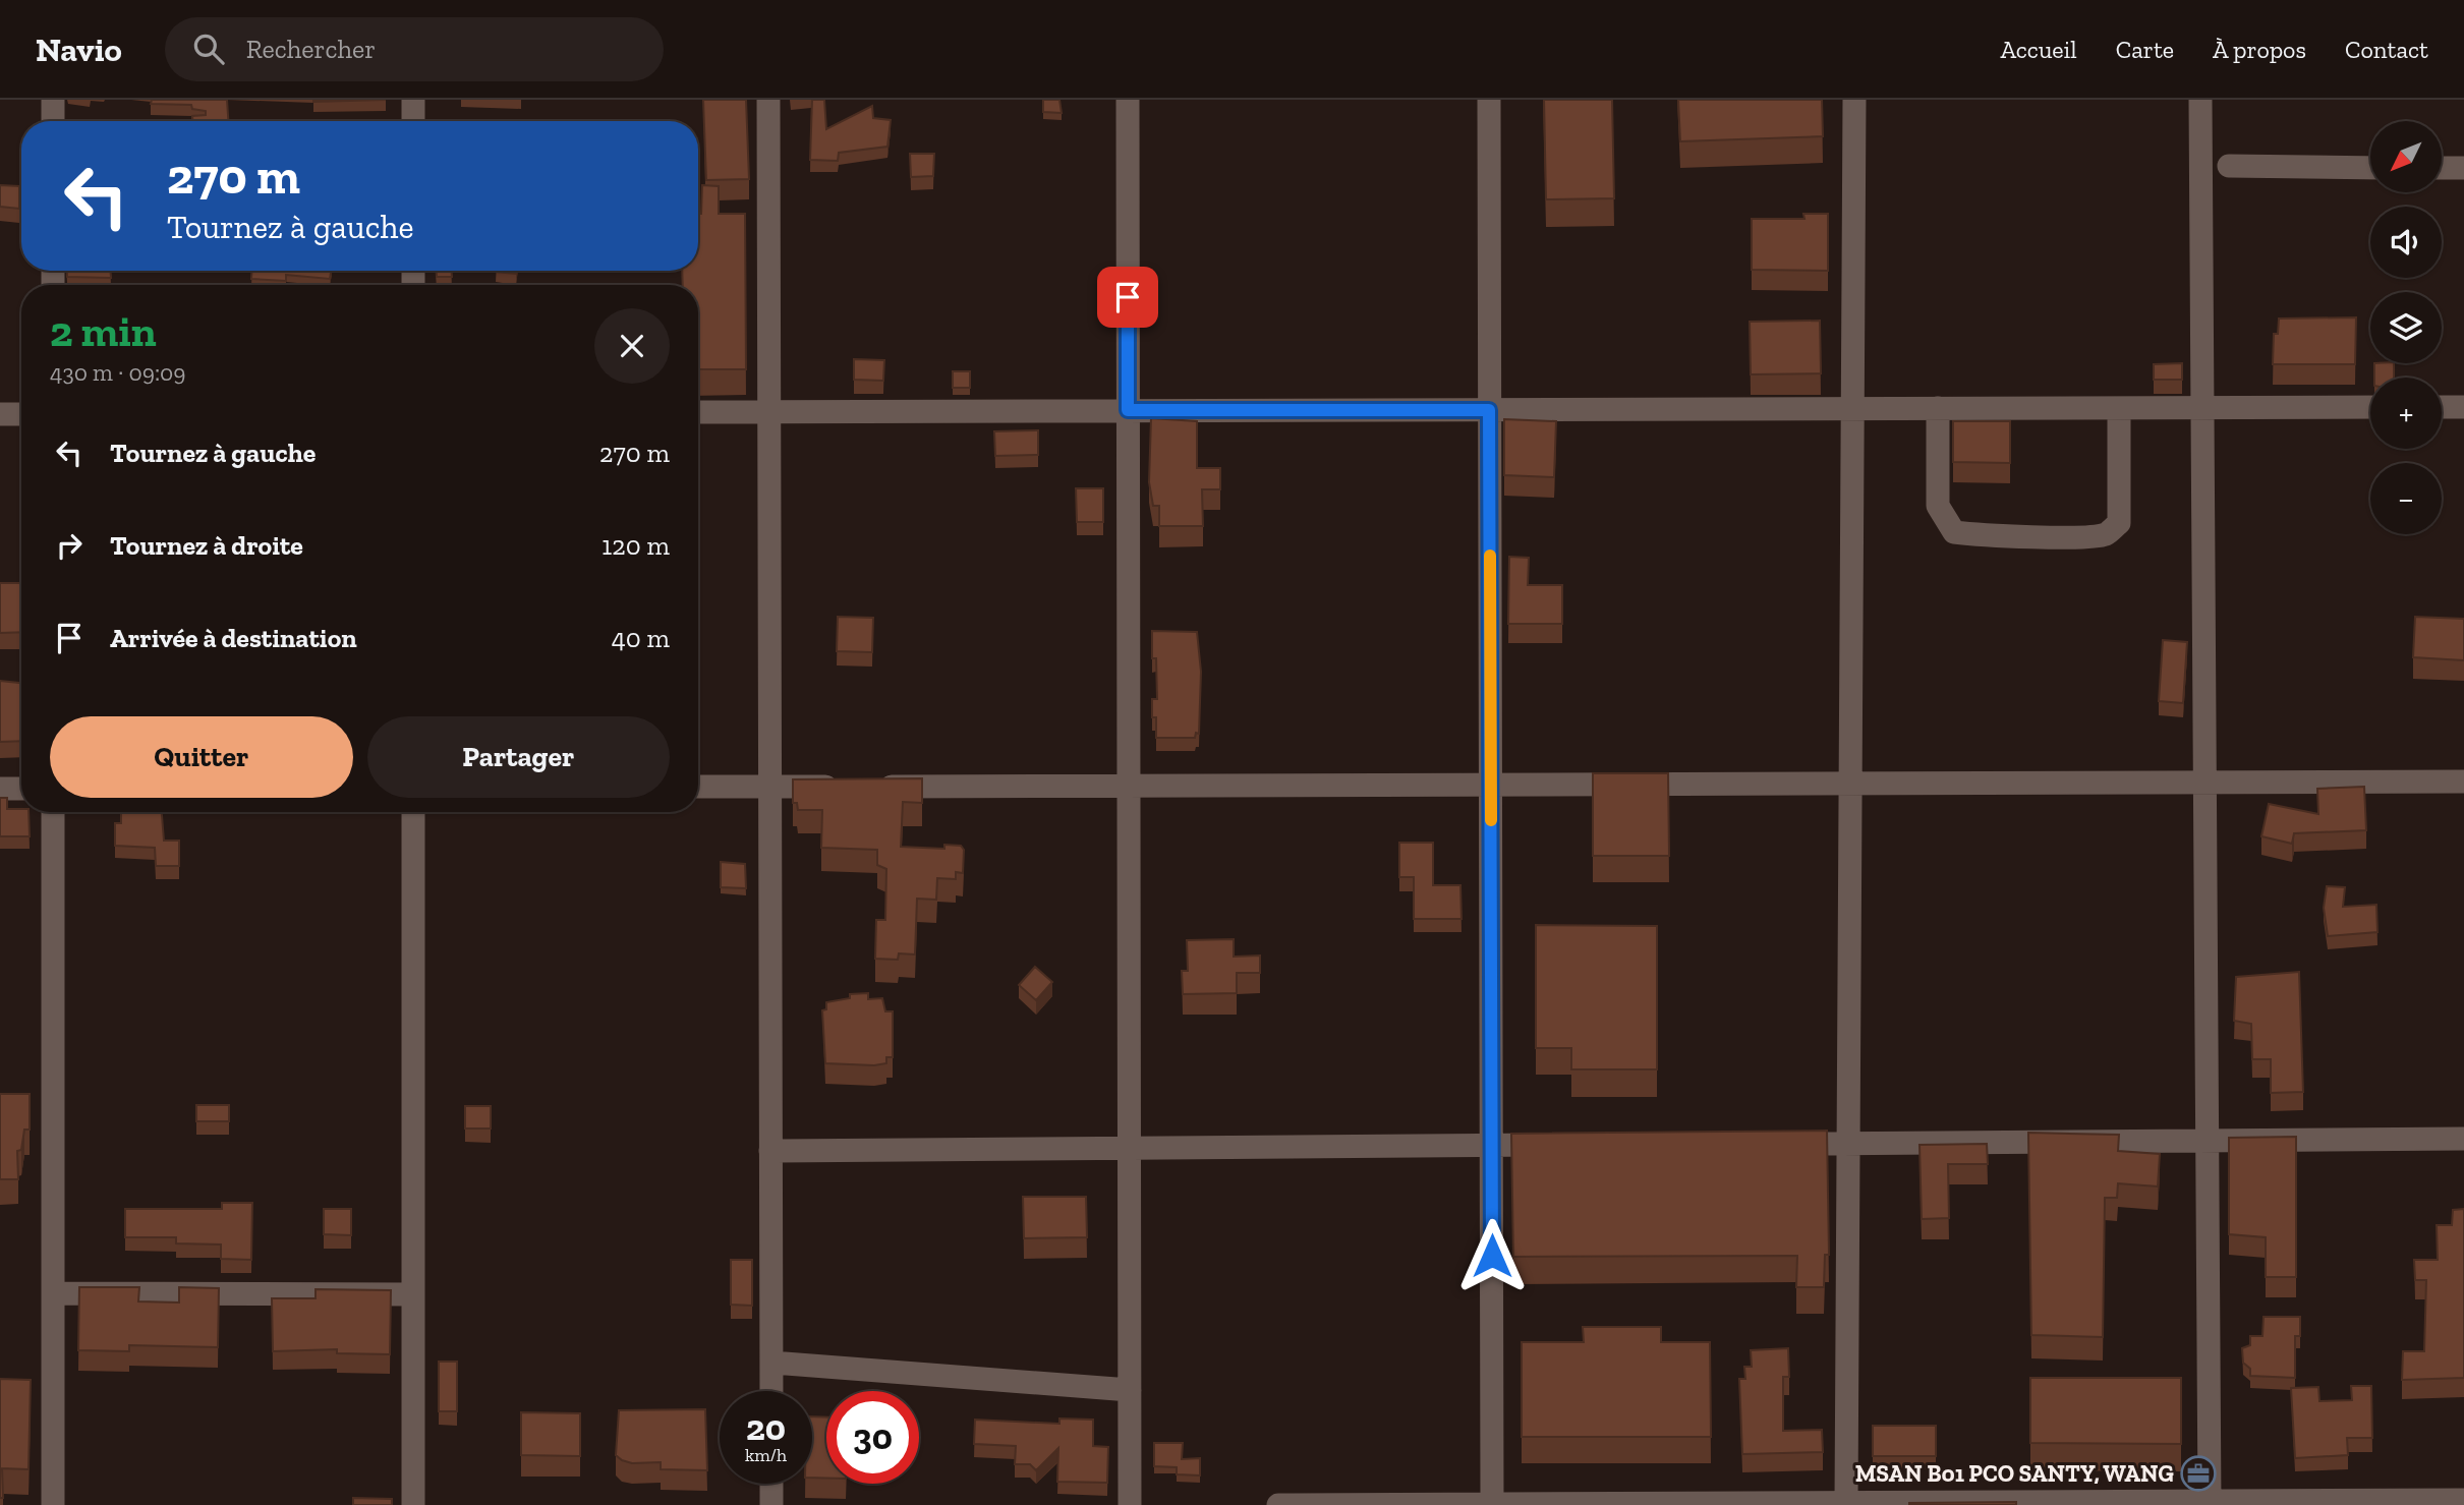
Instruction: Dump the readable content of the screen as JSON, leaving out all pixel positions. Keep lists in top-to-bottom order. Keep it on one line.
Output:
{"places":{"office":["MSAN B01 PCO SANTY, WANG"]},"north":"bottom left","page":{"header":"Navio","search":"Rechercher","nav":["Accueil","Carte","À propos","Contact"],"map_buttons":["+","−"],"turn":["270 m","Tournez à gauche"],"heading":["2 min","430 m · 09:09"],"list":[{"name":"Tournez à gauche","value":"270 m"},{"name":"Tournez à droite","value":"120 m"},{"name":"Arrivée à destination","value":"40 m"}],"buttons":["Quitter","Partager"],"speed":"20 km/h","limit":"30"}}
